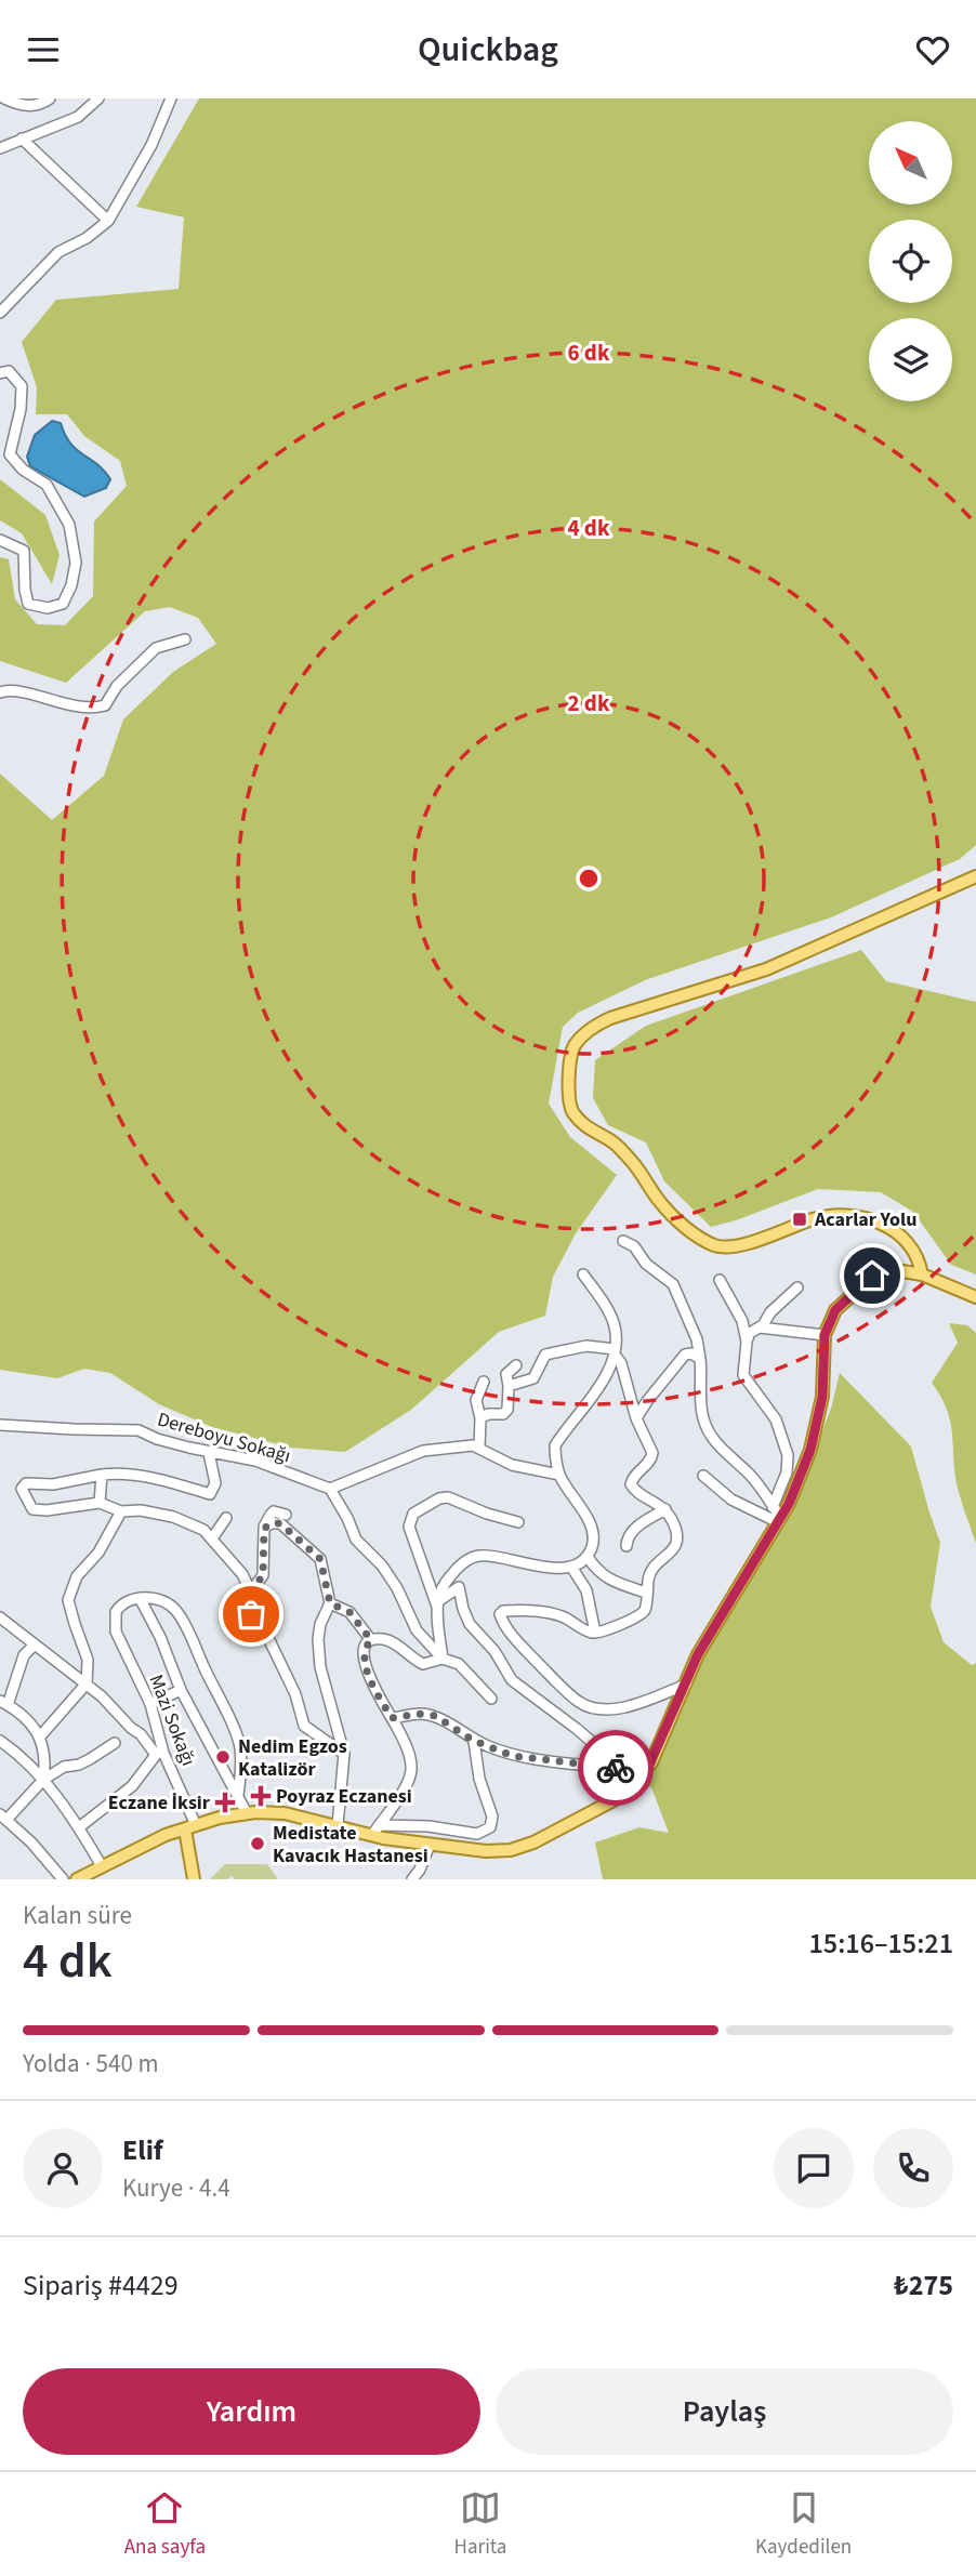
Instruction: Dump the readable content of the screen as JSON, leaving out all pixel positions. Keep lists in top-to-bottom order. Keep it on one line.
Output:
{"streets":{"street":["Dereboyu Sokağı","Mazi Sokağı"]},"places":{"transit":["Acarlar Yolu"],"other":["Nedim Egzos Katalizör","Medistate Kavacık Hastanesi"],"health":["Poyraz Eczanesi","Eczane İksir"]},"north":"top left","page":{"header":"Quickbag","heading":["4 dk","Kalan süre","15:16–15:21"],"panel":["Elif","Kurye · 4.4","Sipariş #4429","₺275"],"bar":"Yolda · 540 m","buttons":["Yardım","Paylaş"],"tabs":["Ana sayfa","Harita","Kaydedilen"]},"rings":["6 dk","4 dk","2 dk"]}
